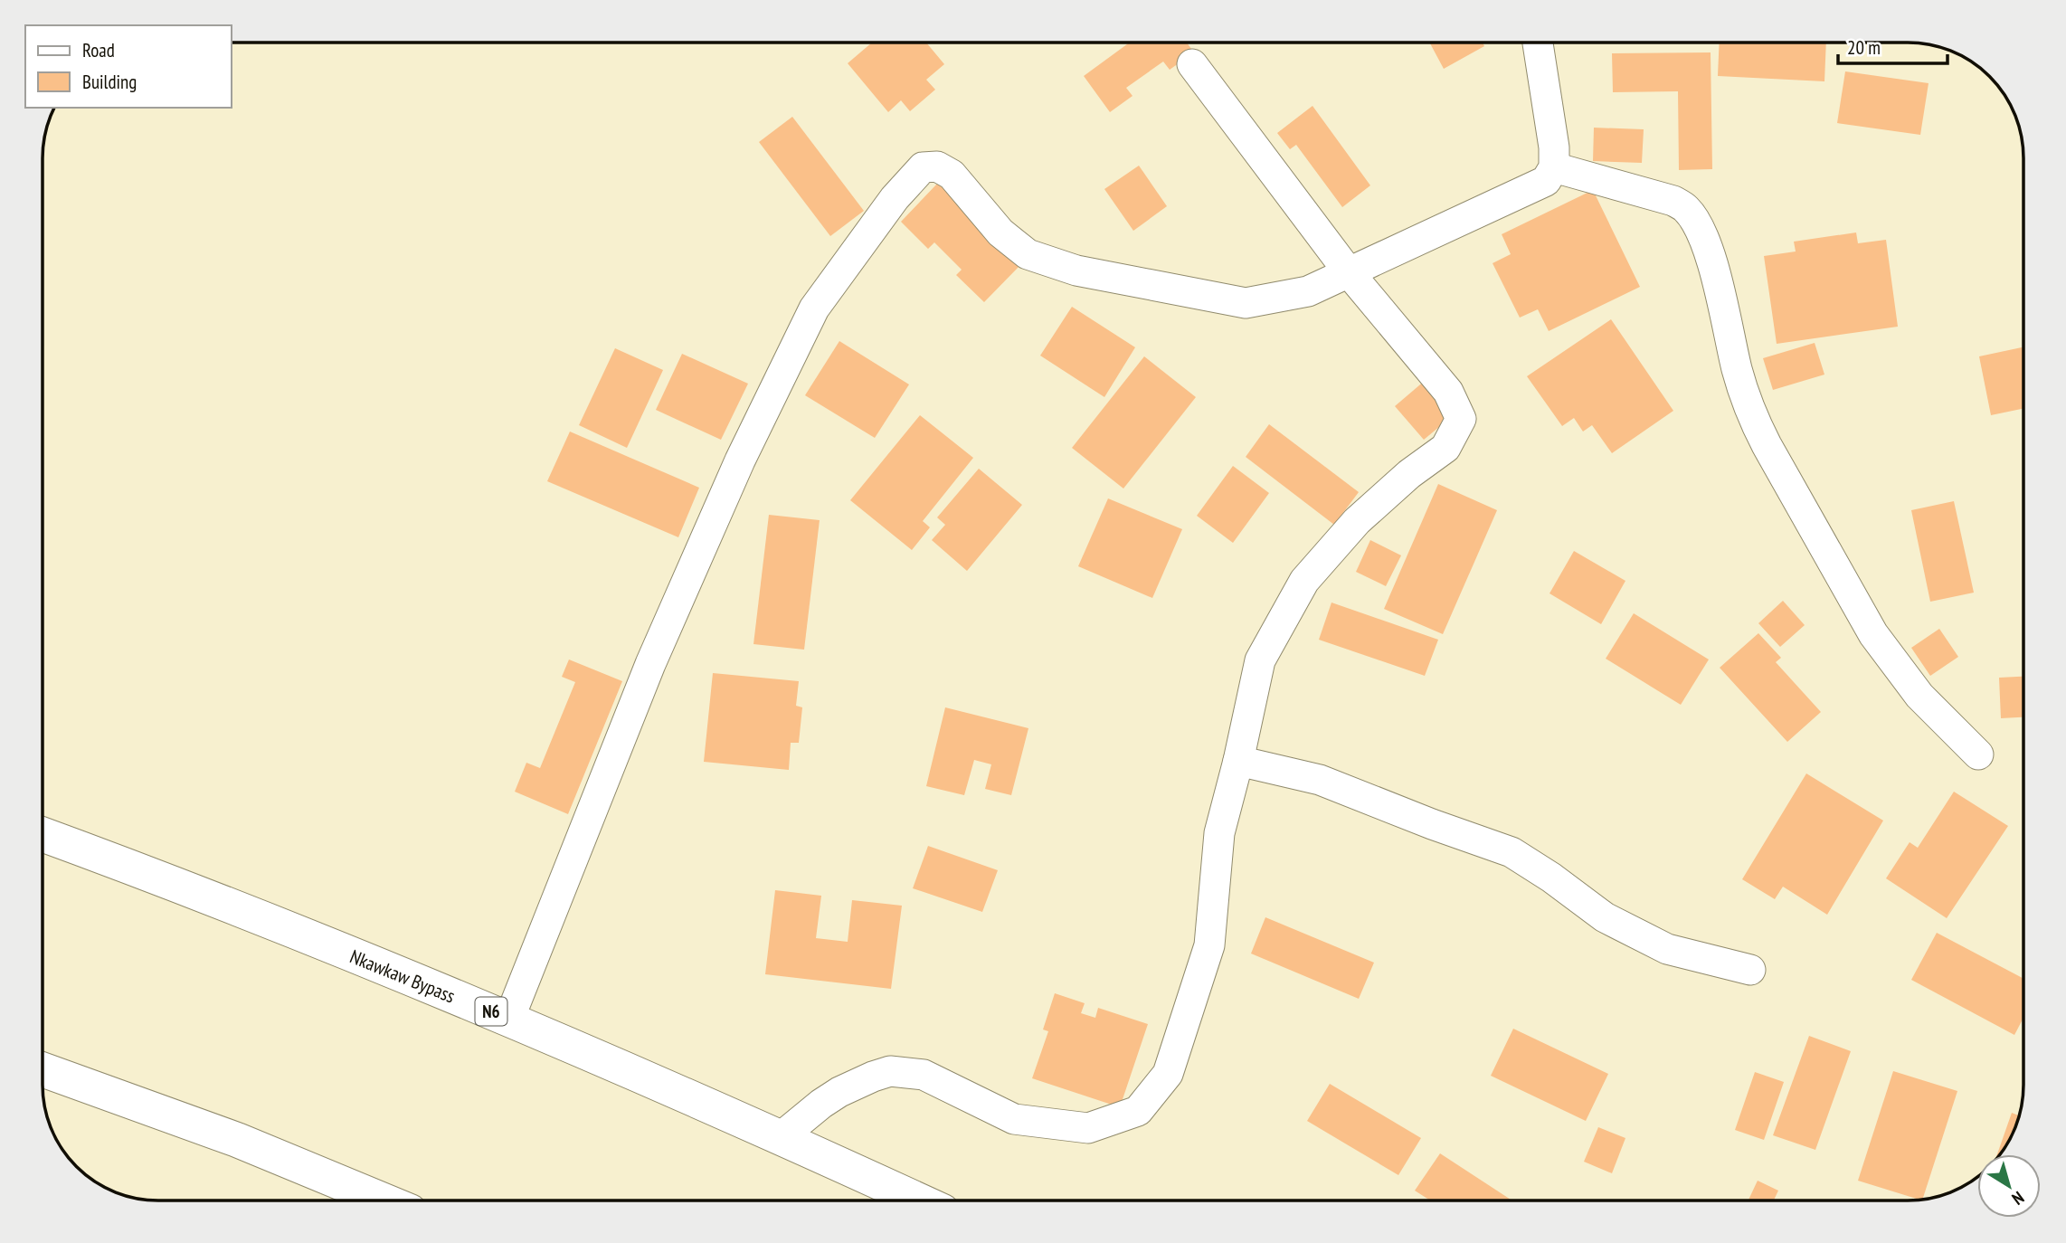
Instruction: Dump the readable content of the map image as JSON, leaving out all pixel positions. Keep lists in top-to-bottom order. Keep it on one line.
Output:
{"streets":{"highway":["Nkawkaw Bypass","N6"]},"legend":["Road","Building"],"scale_bar":"20 m","north":"bottom right"}
